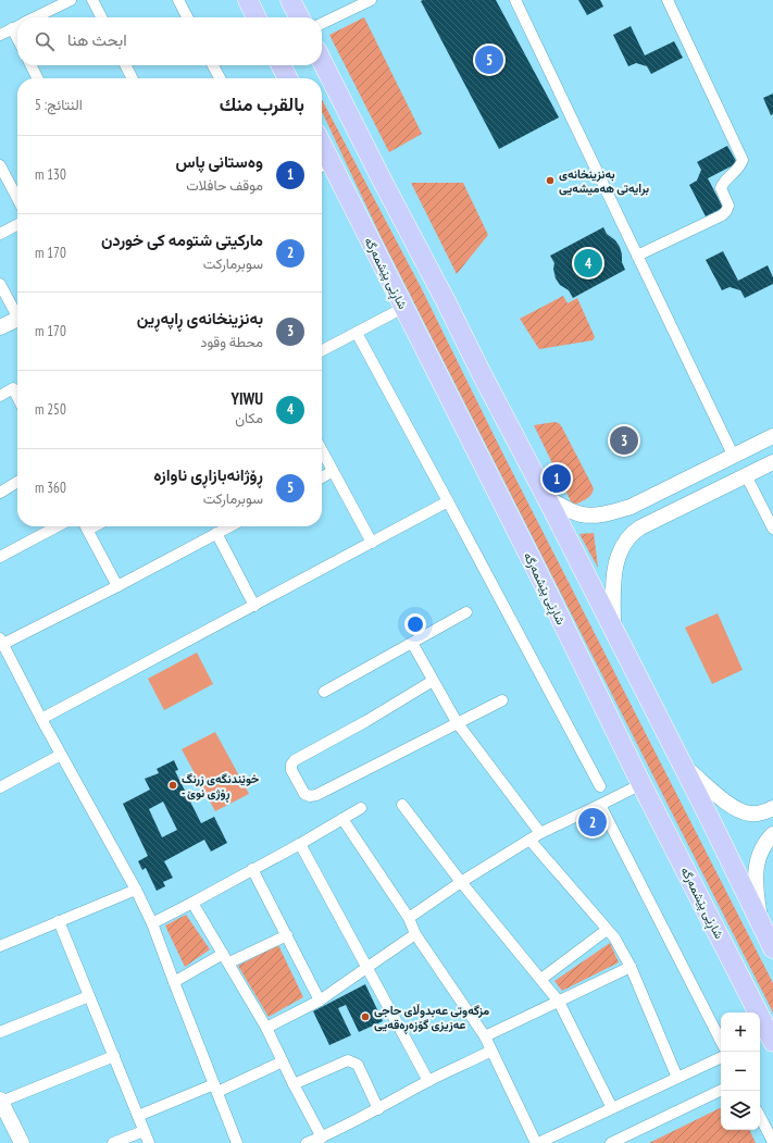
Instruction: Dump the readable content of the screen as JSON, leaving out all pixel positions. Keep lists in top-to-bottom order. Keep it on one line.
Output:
{"streets":{"highway":["شاڕێی پێشمەرگە"]},"places":["بەنزینخانەی برایەتی هەمیشەیی","خوێندنگەی زرنگ - ڕۆژی نوێ","مزگەوتی عەبدوڵای حاجی عەزیزی گۆزەڕەقەیی"],"page":{"search":"ابحث هنا","pins":["5","4","3","1","2"],"heading":["بالقرب منك","النتائج: 5"],"list":[{"mark":"1","name":"وەستانی پاس","note":"موقف حافلات","value":"130 m"},{"mark":"2","name":"مارکیتی شتومه کی خوردن","note":"سوبرماركت","value":"170 m"},{"mark":"3","name":"بەنزینخانەی ڕاپەڕین","note":"محطة وقود","value":"170 m"},{"mark":"4","name":"YIWU","note":"مكان","value":"250 m"},{"mark":"5","name":"ڕۆژانەبازاڕی ناوازە","note":"سوبرماركت","value":"360 m"}],"map_buttons":["+","−"]}}
